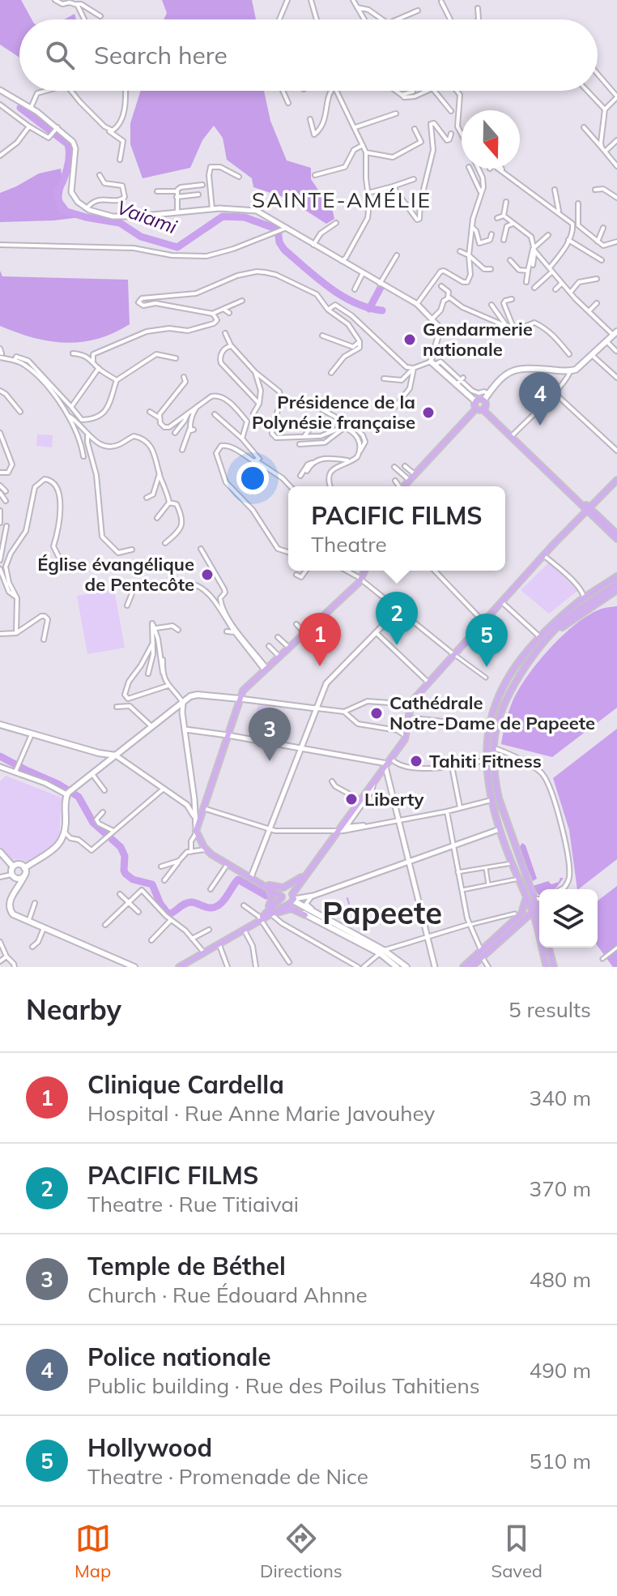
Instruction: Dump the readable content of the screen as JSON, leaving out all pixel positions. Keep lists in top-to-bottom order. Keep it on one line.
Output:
{"districts":["SAINTE-AMÉLIE","Papeete"],"water":["Vaiami"],"places":["Gendarmerie nationale","Présidence de la Polynésie française","Église évangélique de Pentecôte","Cathédrale Notre-Dame de Papeete","Tahiti Fitness","Liberty"],"north":"bottom","page":{"search":"Search here","pins":["4","2","1","5","3"],"popup":["PACIFIC FILMS","Theatre"],"heading":["Nearby","5 results"],"list":[{"mark":"1","name":"Clinique Cardella","note":"Hospital · Rue Anne Marie Javouhey","value":"340 m"},{"mark":"2","name":"PACIFIC FILMS","note":"Theatre · Rue Titiaivai","value":"370 m"},{"mark":"3","name":"Temple de Béthel","note":"Church · Rue Édouard Ahnne","value":"480 m"},{"mark":"4","name":"Police nationale","note":"Public building · Rue des Poilus Tahitiens","value":"490 m"},{"mark":"5","name":"Hollywood","note":"Theatre · Promenade de Nice","value":"510 m"}],"nav":["Map","Directions","Saved"]}}
